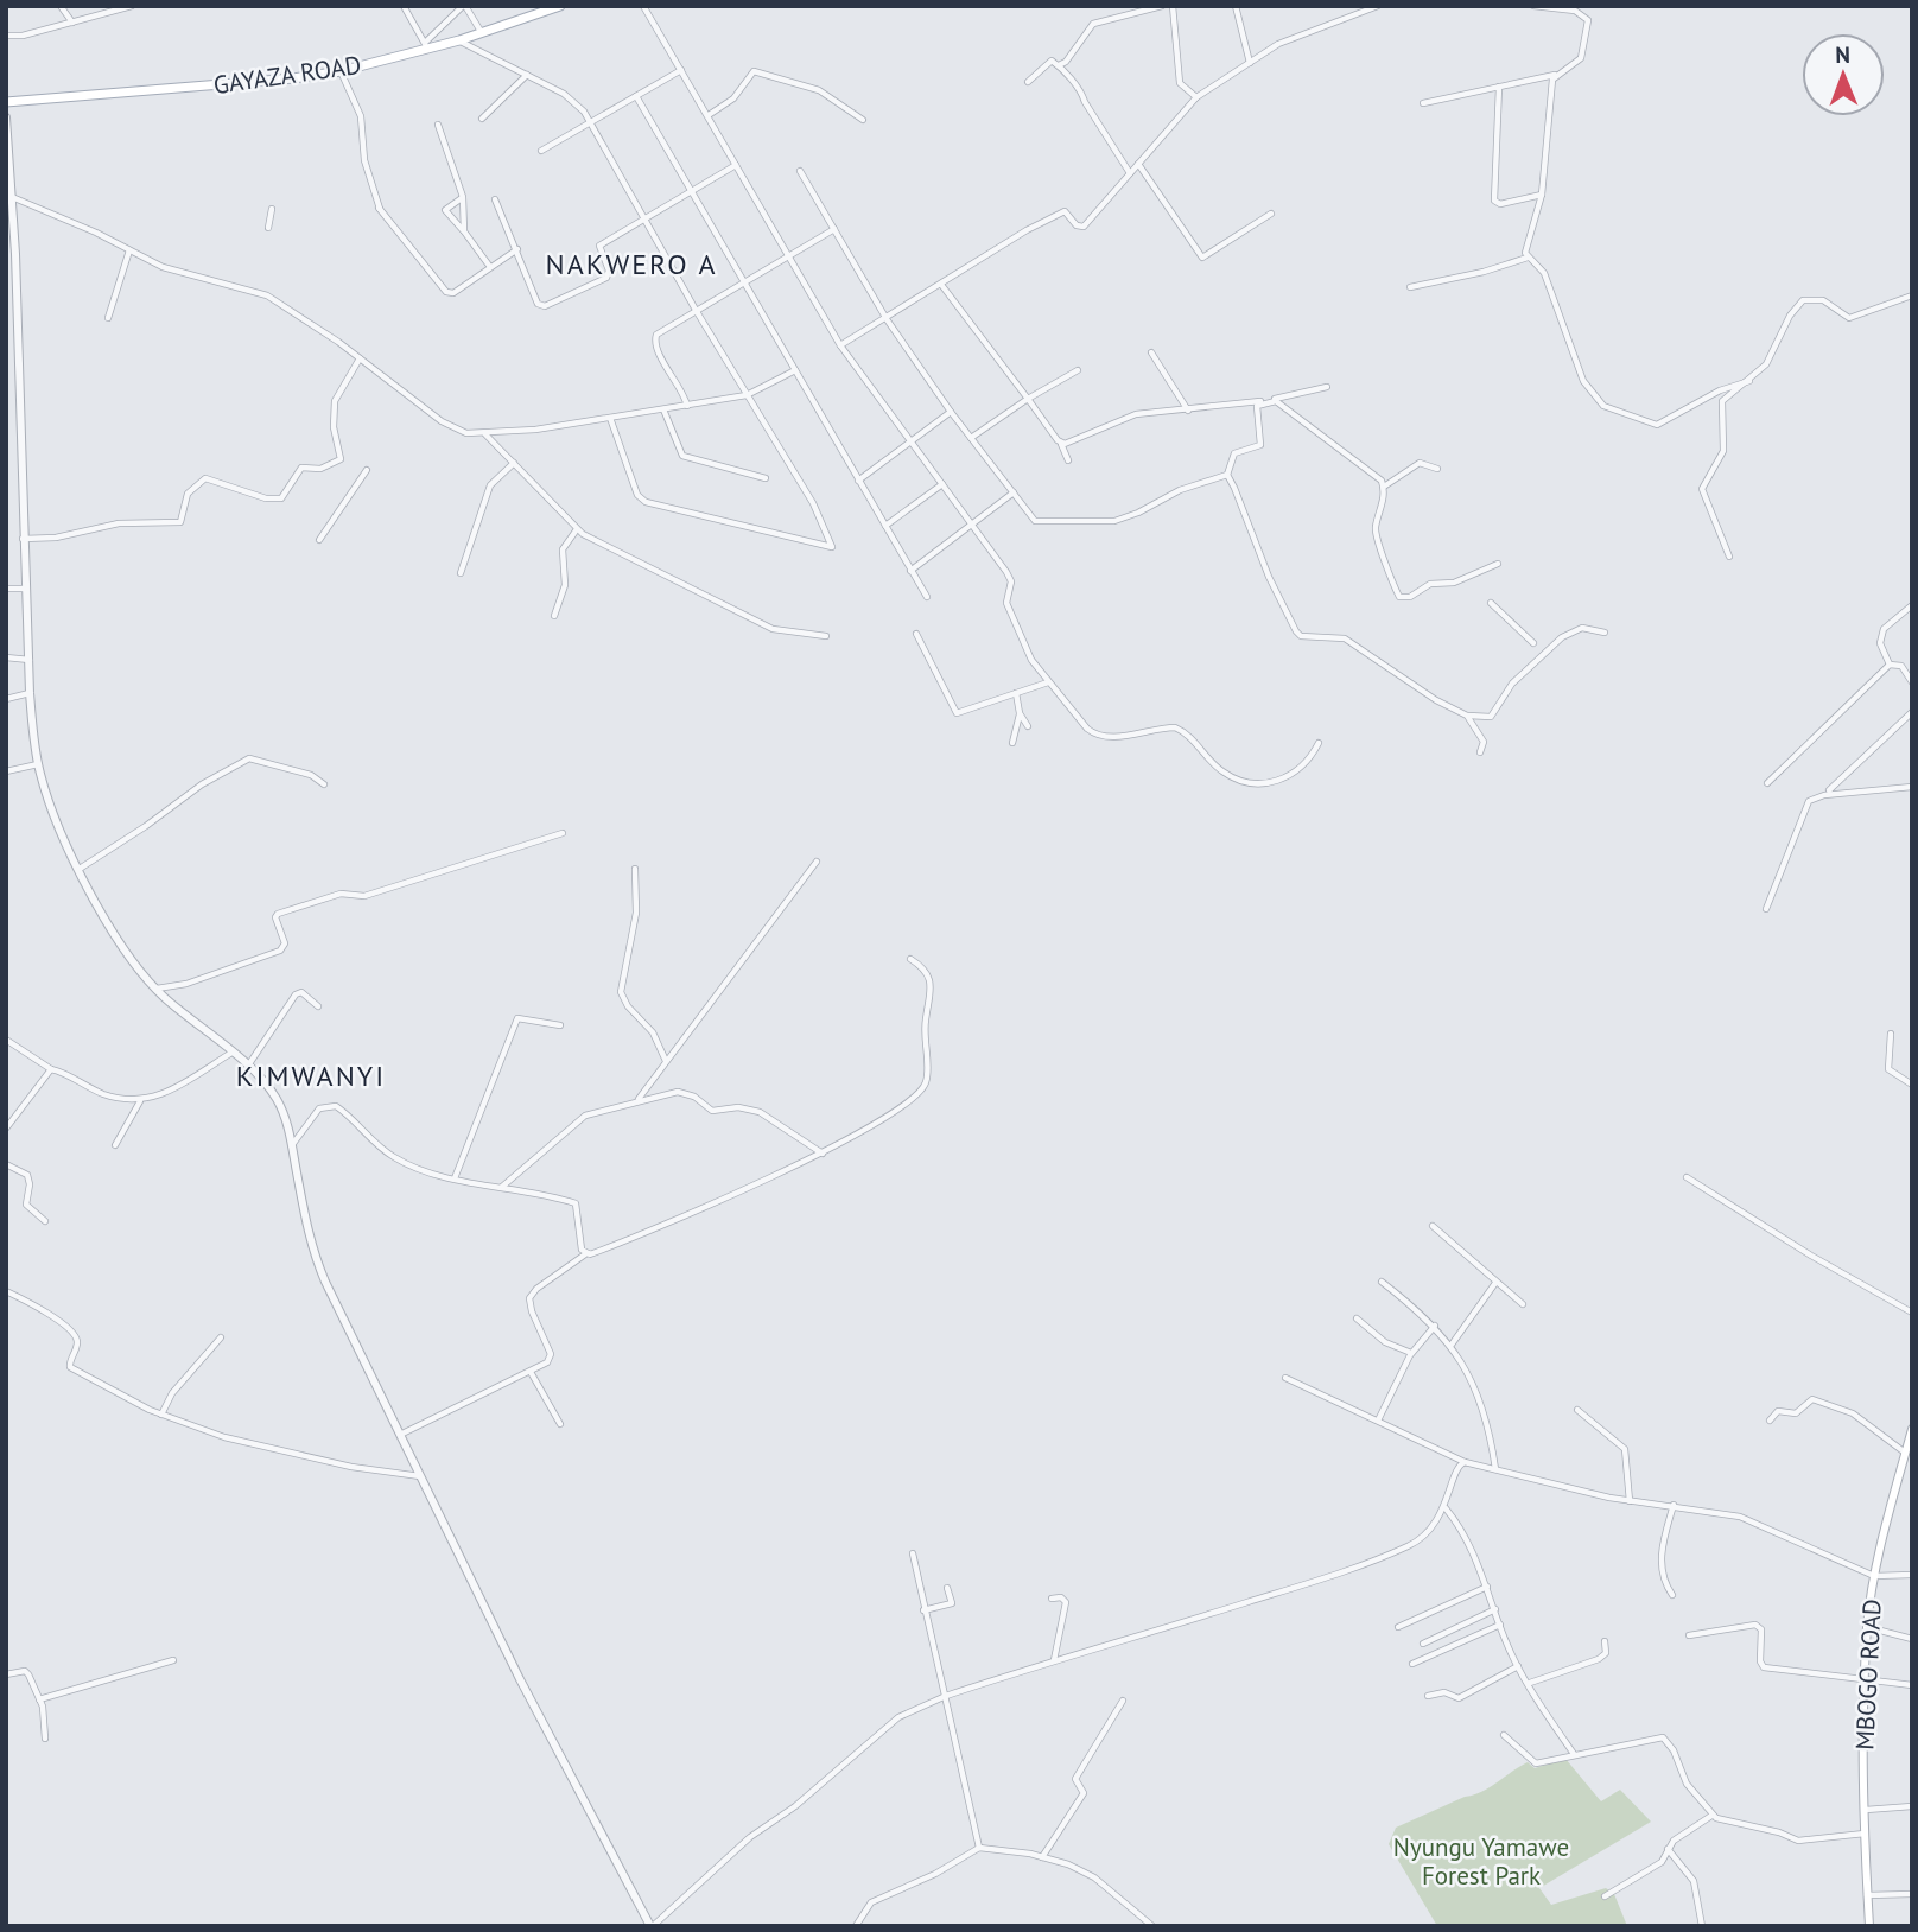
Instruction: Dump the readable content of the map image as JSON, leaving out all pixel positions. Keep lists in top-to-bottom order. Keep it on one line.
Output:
{"streets":{"main road":["GAYAZA ROAD","MBOGO ROAD"]},"districts":["NAKWERO A","KIMWANYI"],"parks":["Nyungu Yamawe Forest Park"],"north":"top"}
